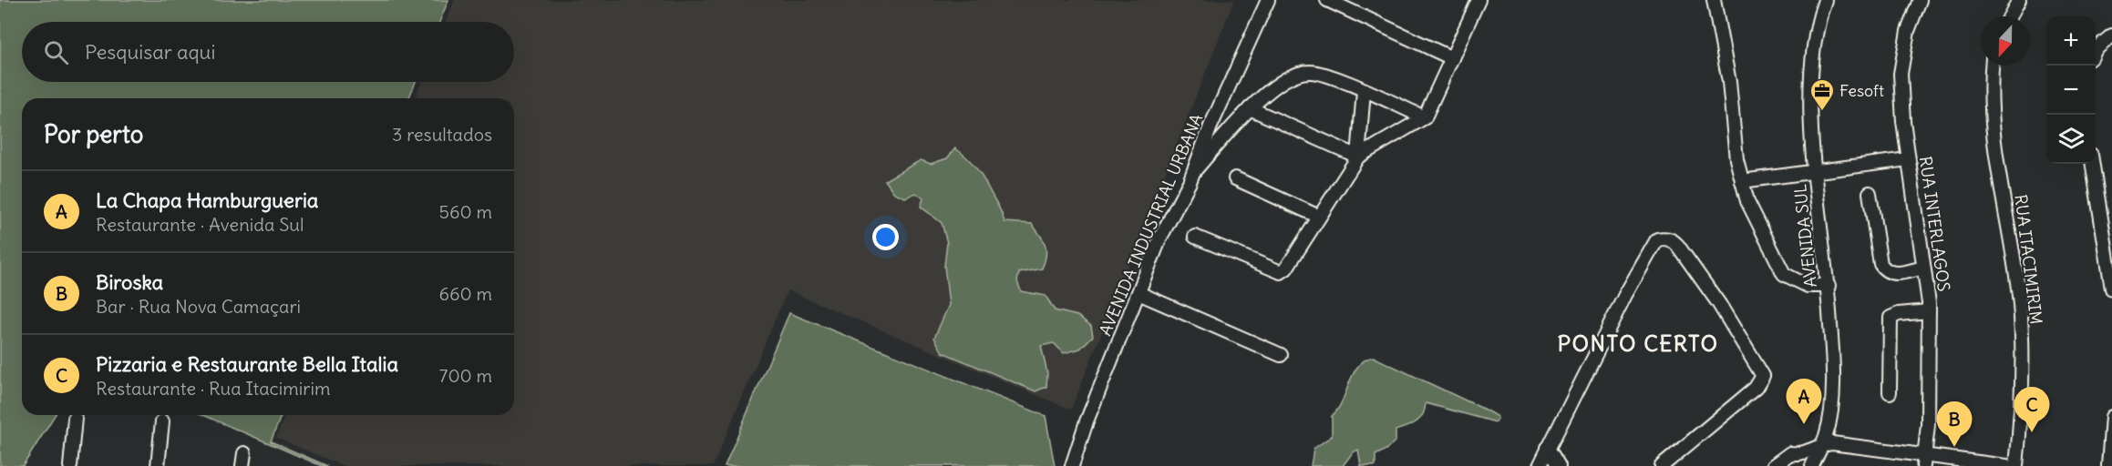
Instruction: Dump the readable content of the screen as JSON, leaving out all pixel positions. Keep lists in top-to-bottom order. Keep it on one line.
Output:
{"streets":{"street":["RUA INTERLAGOS","AVENIDA INDUSTRIAL URBANA","AVENIDA SUL","RUA ITACIMIRIM"]},"districts":["PONTO CERTO"],"places":{"office":["Fesoft"]},"north":"bottom","page":{"map_buttons":["+","−"],"search":"Pesquisar aqui","heading":["Por perto","3 resultados"],"list":[{"mark":"A","name":"La Chapa Hamburgueria","note":"Restaurante · Avenida Sul","value":"560 m"},{"mark":"B","name":"Biroska","note":"Bar · Rua Nova Camaçari","value":"660 m"},{"mark":"C","name":"Pizzaria e Restaurante Bella Italia","note":"Restaurante · Rua Itacimirim","value":"700 m"}],"pins":["A","C","B"]}}
